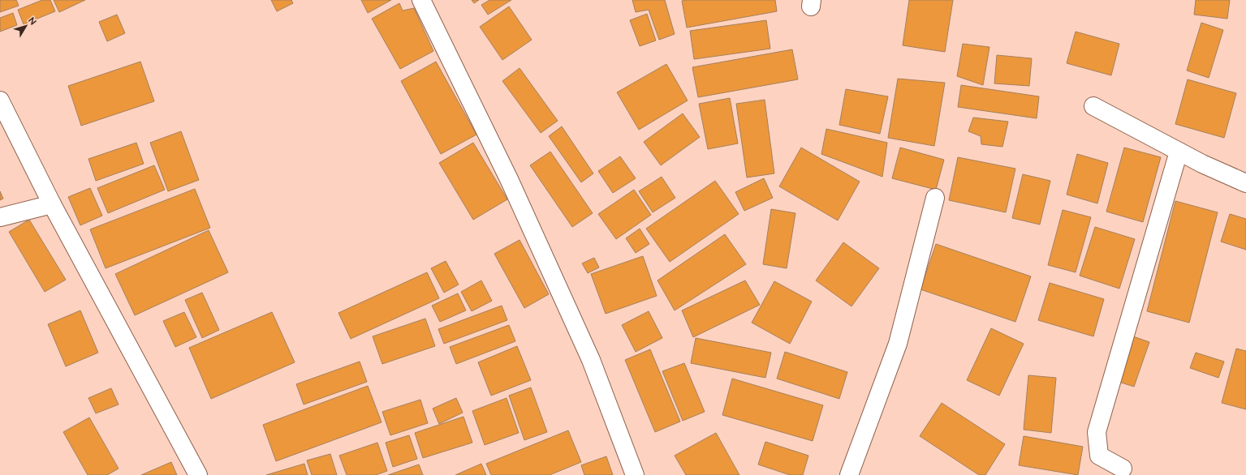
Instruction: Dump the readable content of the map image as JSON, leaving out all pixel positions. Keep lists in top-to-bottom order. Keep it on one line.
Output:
{"north":"top right"}
